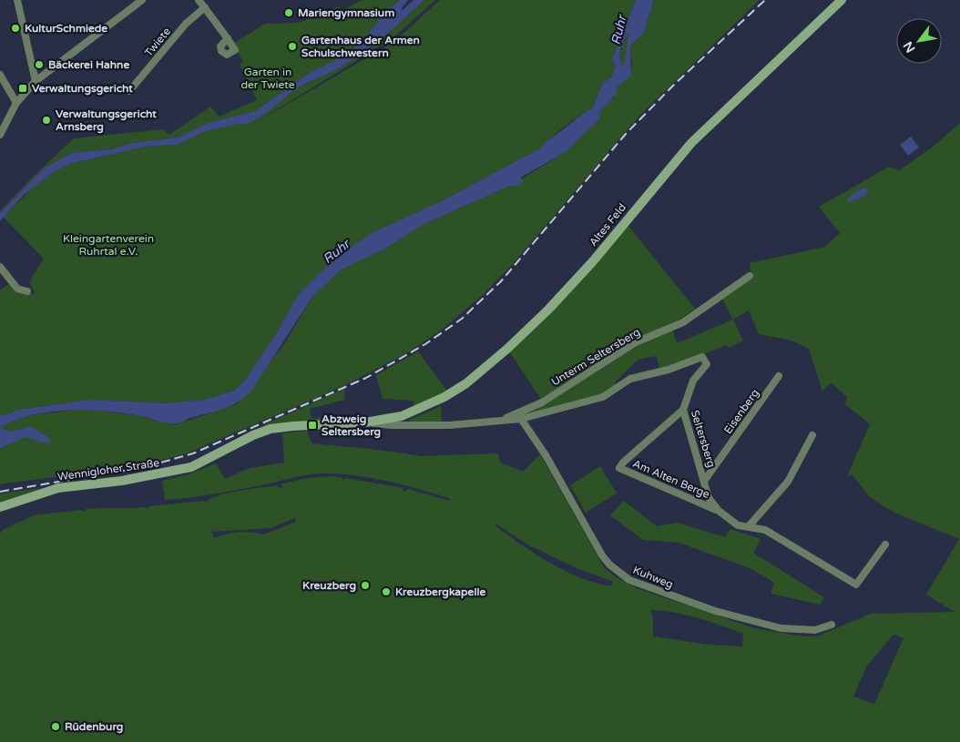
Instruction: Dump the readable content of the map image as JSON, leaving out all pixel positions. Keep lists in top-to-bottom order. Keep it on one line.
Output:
{"streets":{"main road":["Altes Feld","Wennigloher Straße"],"street":["Twiete","Unterm Seltersberg","Eisenberg","Seltersberg","Am Alten Berge","Kuhweg"]},"crossings":[["Altes Feld","Wennigloher Straße"],["Eisenberg","Seltersberg"],["Seltersberg","Am Alten Berge"],["Seltersberg","Kuhweg"]],"water":["Ruhr"],"parks":["Garten in der Twiete","Kleingartenverein Ruhrtal e.V."],"places":{"other":["Mariengymnasium","KulturSchmiede","Gartenhaus der Armen Schulschwestern","Bäckerei Hahne","Verwaltungsgericht Arnsberg","Kreuzberg","Kreuzbergkapelle","Rüdenburg"],"transit":["Verwaltungsgericht","Abzweig Seltersberg"]},"north":"bottom left"}
